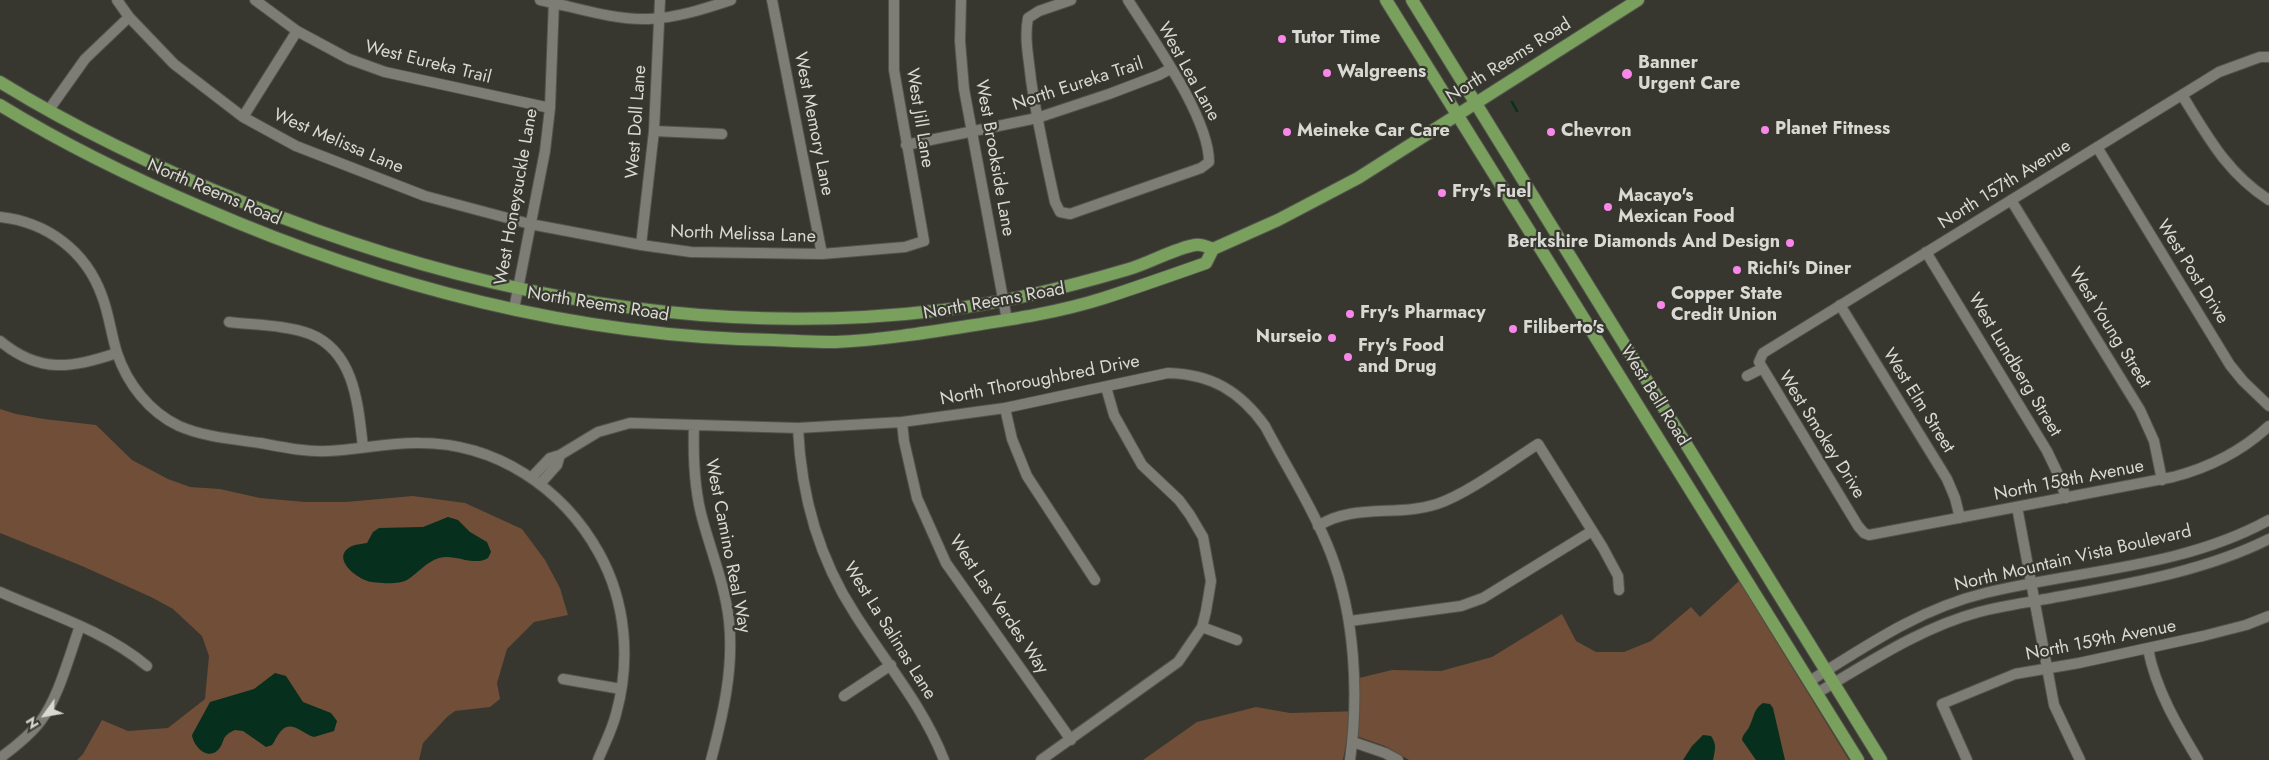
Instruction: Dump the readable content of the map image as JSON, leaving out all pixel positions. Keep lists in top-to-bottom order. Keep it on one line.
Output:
{"streets":{"main road":["North Reems Road","West Bell Road"],"street":["West Eureka Trail","West Lea Lane","North Eureka Trail","West Jill Lane","West Doll Lane","West Memory Lane","West Melissa Lane","West Brookside Lane","North 157th Avenue","West Honeysuckle Lane","North Melissa Lane","West Post Drive","West Young Street","West Lundberg Street","North Thoroughbred Drive","West Elm Street","West Smokey Drive","North 158th Avenue","West Camino Real Way","North Mountain Vista Boulevard","West Las Verdes Way","West La Salinas Lane","North 159th Avenue"]},"crossings":[["North Reems Road","West Brookside Lane"],["North Reems Road","West Honeysuckle Lane"],["North Reems Road","West Bell Road"],["West Eureka Trail","West Honeysuckle Lane"],["West Lea Lane","North Eureka Trail"],["North Eureka Trail","West Jill Lane"],["North Eureka Trail","West Brookside Lane"],["West Jill Lane","North Melissa Lane"],["West Doll Lane","North Melissa Lane"],["West Memory Lane","North Melissa Lane"],["West Melissa Lane","West Honeysuckle Lane"],["West Melissa Lane","North Melissa Lane"],["North 157th Avenue","West Post Drive"],["North 157th Avenue","West Young Street"],["North 157th Avenue","West Lundberg Street"],["North 157th Avenue","West Elm Street"],["North 157th Avenue","West Smokey Drive"],["West Honeysuckle Lane","North Melissa Lane"],["West Young Street","North 158th Avenue"],["West Lundberg Street","North 158th Avenue"],["North Thoroughbred Drive","West Camino Real Way"],["North Thoroughbred Drive","West Las Verdes Way"],["North Thoroughbred Drive","West La Salinas Lane"],["West Bell Road","North Mountain Vista Boulevard"],["West Elm Street","North 158th Avenue"],["West Smokey Drive","North 158th Avenue"]],"places":["Tutor Time","Walgreens","Banner Urgent Care","Planet Fitness","Meineke Car Care","Chevron","Fry's Fuel","Macayo's Mexican Food","Berkshire Diamonds And Design","Richi's Diner","Copper State Credit Union","Fry's Pharmacy","Filiberto's","Nurseio","Fry's Food and Drug"],"north":"bottom left"}
